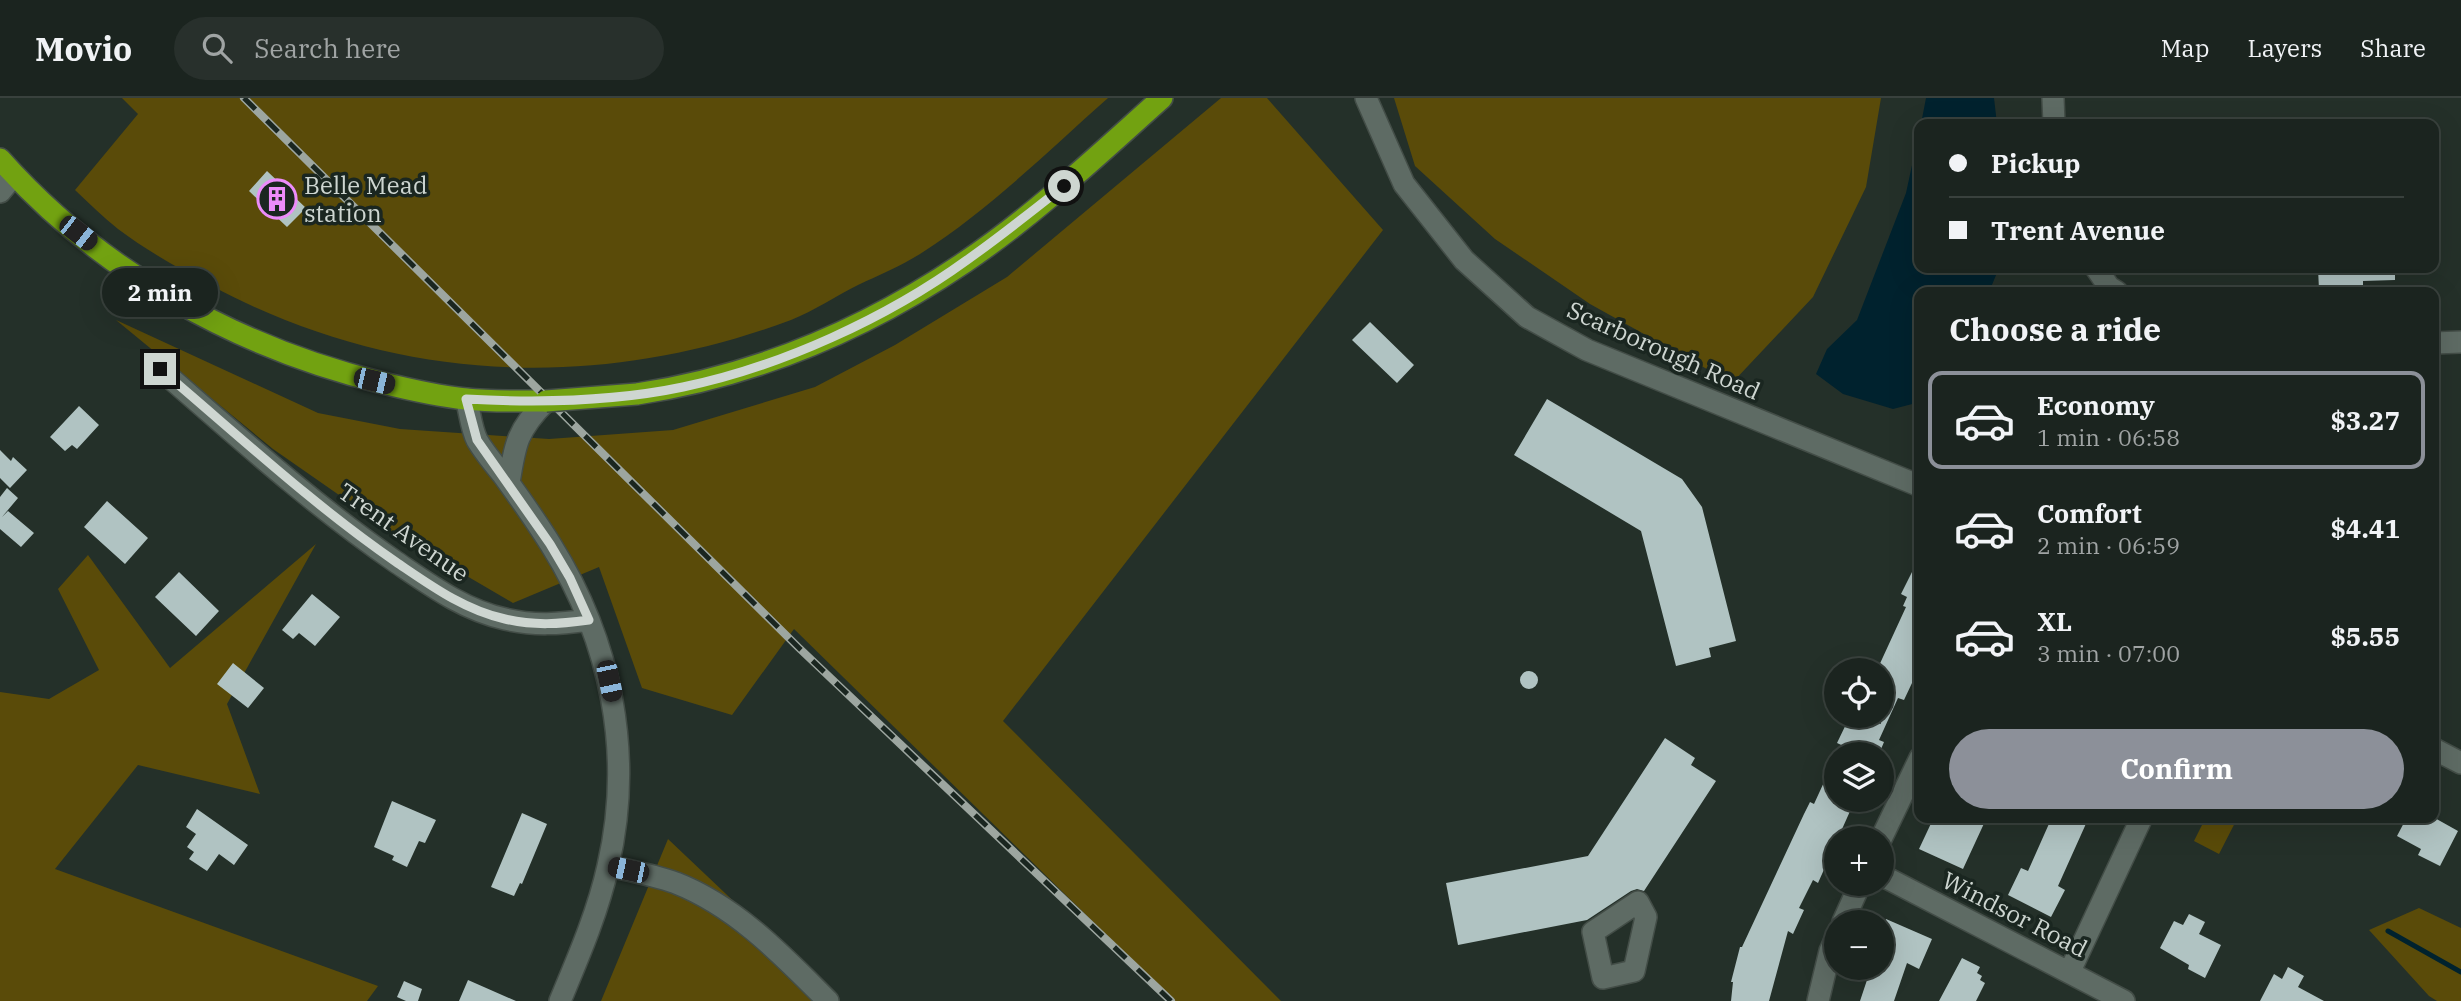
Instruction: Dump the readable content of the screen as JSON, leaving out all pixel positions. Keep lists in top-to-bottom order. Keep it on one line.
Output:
{"streets":{"street":["Scarborough Road","Trent Avenue","Windsor Road"]},"places":{"building":["Belle Mead station"]},"page":{"header":"Movio","search":"Search here","nav":["Map","Layers","Share"],"banner":["Pickup","Trent Avenue"],"bubble":"2 min","heading":"Choose a ride","list":[{"name":"Economy","note":"1 min · 06:58","value":"$3.27"},{"name":"Comfort","note":"2 min · 06:59","value":"$4.41"},{"name":"XL","note":"3 min · 07:00","value":"$5.55"}],"map_buttons":["+","−"],"buttons":"Confirm"}}
